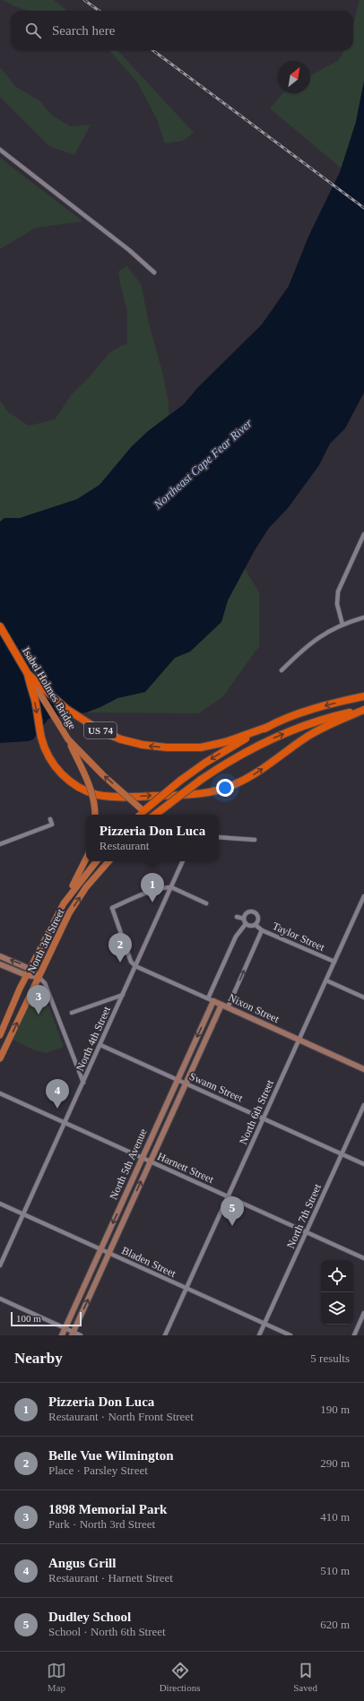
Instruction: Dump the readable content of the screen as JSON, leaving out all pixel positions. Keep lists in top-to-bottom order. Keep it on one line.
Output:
{"streets":{"highway":["Isabel Holmes Bridge","US 74"],"main road":["North 3rd Street"],"street":["Taylor Street","Nixon Street","North 4th Street","Swann Street","North 6th Street","North 5th Avenue","Harnett Street","North 7th Street","Bladen Street"]},"crossings":[["Isabel Holmes Bridge","US 74"],["Taylor Street","North 6th Street"],["Nixon Street","North 4th Street"],["Nixon Street","North 6th Street"],["Nixon Street","North 5th Avenue"],["North 4th Street","Swann Street"],["North 4th Street","Harnett Street"],["North 4th Street","Bladen Street"],["Swann Street","North 6th Street"],["Swann Street","North 5th Avenue"],["Swann Street","North 7th Street"],["North 6th Street","Harnett Street"],["North 6th Street","Bladen Street"],["North 5th Avenue","Harnett Street"],["North 5th Avenue","Bladen Street"],["Harnett Street","North 7th Street"],["North 7th Street","Bladen Street"]],"one_way":["Isabel Holmes Bridge"],"water":["Northeast Cape Fear River"],"scale_bar":"100 m","north":"top right","page":{"search":"Search here","popup":["Pizzeria Don Luca","Restaurant"],"pins":["1","2","3","4","5"],"scale":"100 m","heading":["Nearby","5 results"],"list":[{"mark":"1","name":"Pizzeria Don Luca","note":"Restaurant · North Front Street","value":"190 m"},{"mark":"2","name":"Belle Vue Wilmington","note":"Place · Parsley Street","value":"290 m"},{"mark":"3","name":"1898 Memorial Park","note":"Park · North 3rd Street","value":"410 m"},{"mark":"4","name":"Angus Grill","note":"Restaurant · Harnett Street","value":"510 m"},{"mark":"5","name":"Dudley School","note":"School · North 6th Street","value":"620 m"}],"nav":["Map","Directions","Saved"]}}
